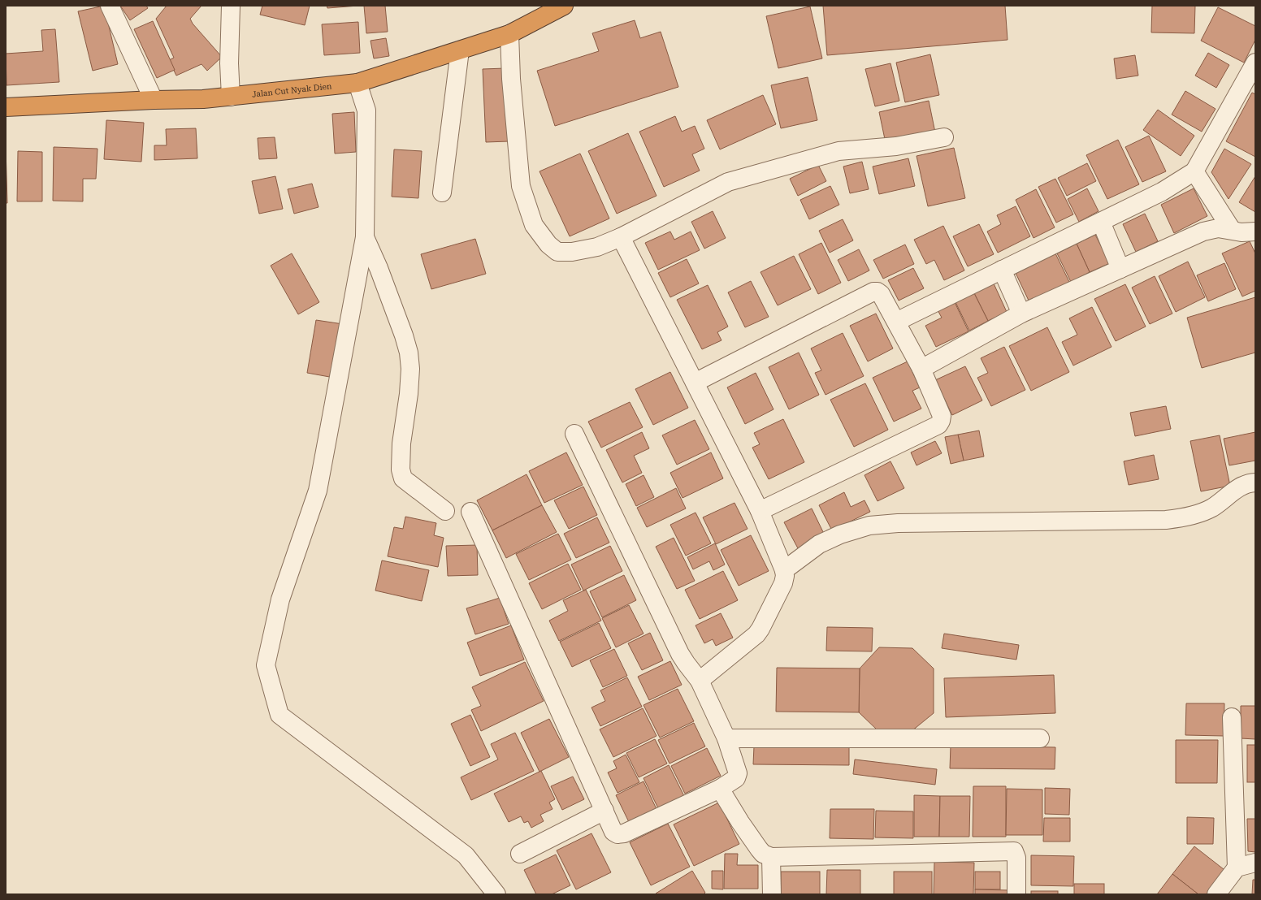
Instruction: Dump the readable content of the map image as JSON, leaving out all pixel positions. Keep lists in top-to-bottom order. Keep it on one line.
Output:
{"streets":{"highway":["Jalan Cut Nyak Dien"]}}
